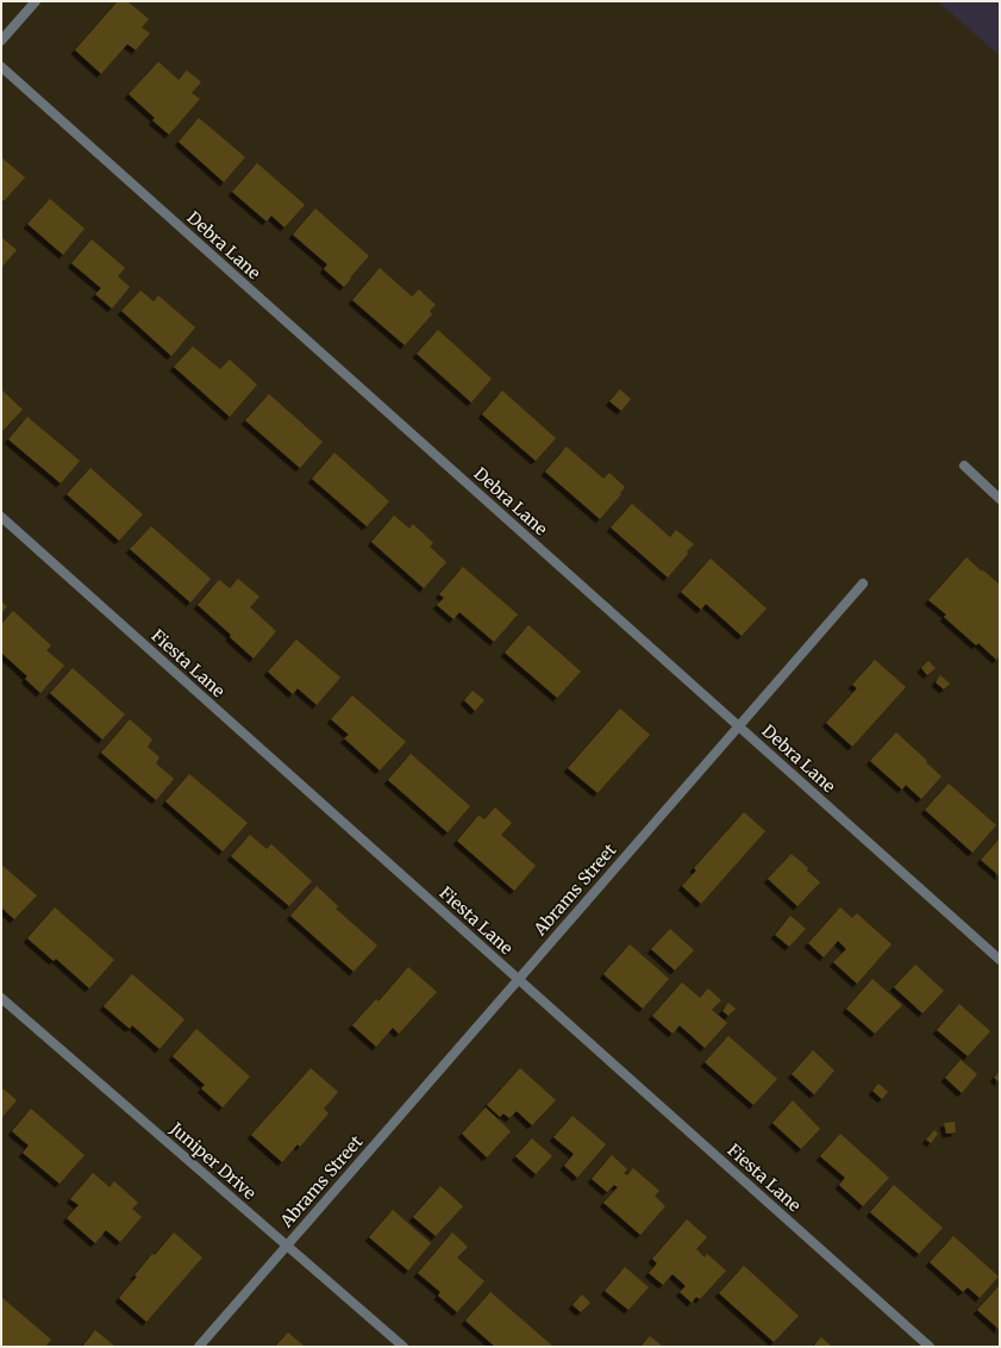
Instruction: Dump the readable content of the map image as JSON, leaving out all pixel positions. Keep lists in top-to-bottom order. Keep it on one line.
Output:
{"streets":{"street":["Debra Lane","Fiesta Lane","Abrams Street","Juniper Drive"]},"crossings":[["Debra Lane","Abrams Street"],["Fiesta Lane","Abrams Street"],["Abrams Street","Juniper Drive"]]}
